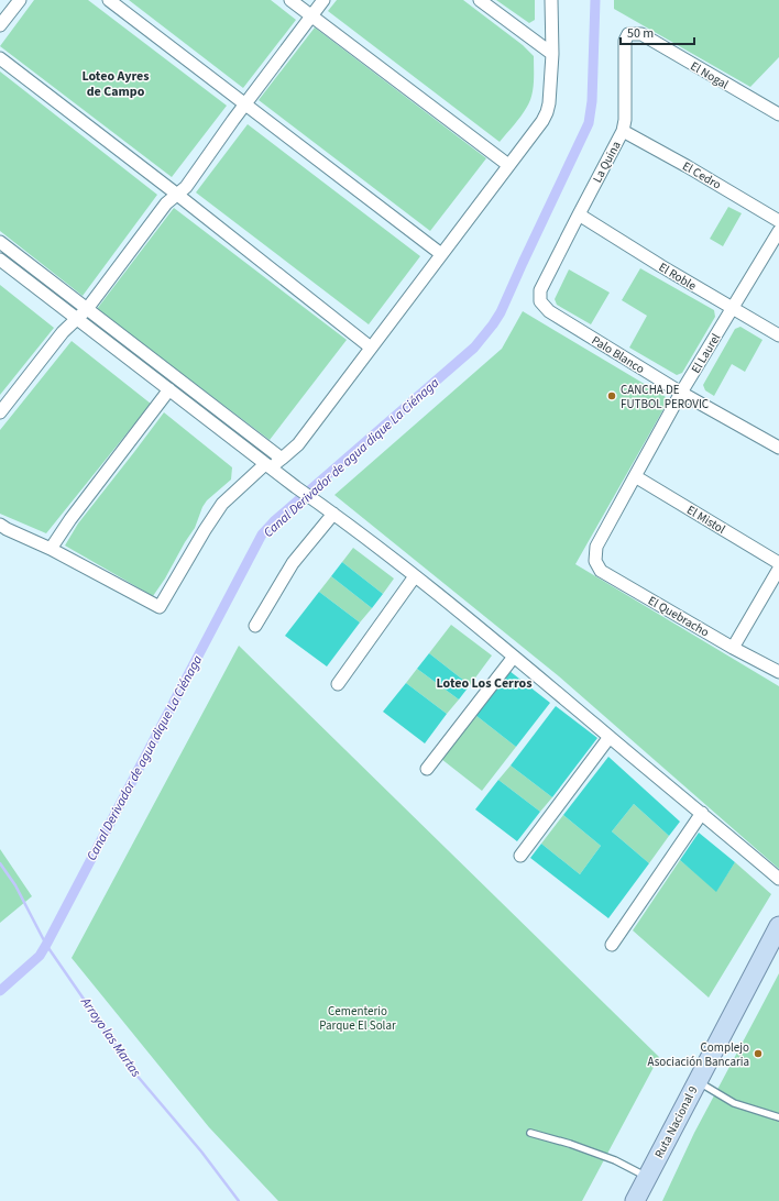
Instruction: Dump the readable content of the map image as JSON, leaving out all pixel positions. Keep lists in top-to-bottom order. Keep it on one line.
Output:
{"streets":{"main road":["Ruta Nacional 9"],"street":["El Nogal","La Quina","El Cedro","El Roble","El Laurel","Palo Blanco","El Mistol","El Quebracho"]},"crossings":[["El Nogal","La Quina"],["La Quina","El Cedro"],["La Quina","El Roble"],["La Quina","Palo Blanco"],["El Roble","El Laurel"],["El Laurel","Palo Blanco"],["El Laurel","El Mistol"],["El Laurel","El Quebracho"]],"districts":["Loteo Ayres de Campo","Loteo Los Cerros"],"water":["Canal Derivador de agua dique La Ciénaga","Arroyo las Martas"],"parks":["Cementerio Parque El Solar"],"places":["CANCHA DE FUTBOL PEROVIC","Complejo Asociación Bancaria"],"scale_bar":"50 m"}
